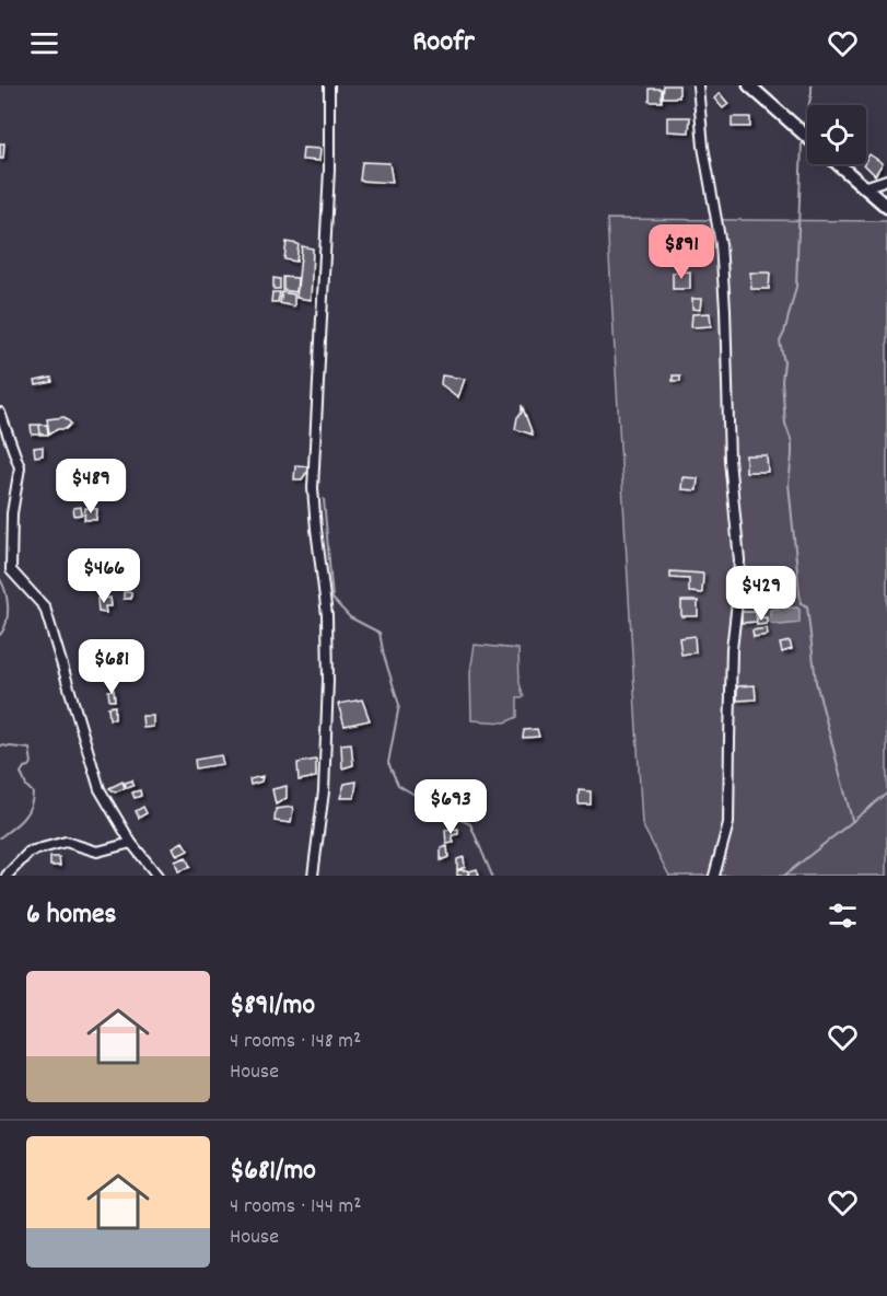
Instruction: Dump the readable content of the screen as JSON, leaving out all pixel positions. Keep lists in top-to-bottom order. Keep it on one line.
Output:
{"page":{"header":"Roofr","price":["$891","$489","$466","$429","$681","$693"],"heading":"6 homes","list":[{"name":"$891/mo","note":"4 rooms · 148 m² · House"},{"name":"$681/mo","note":"4 rooms · 144 m² · House"}]}}
